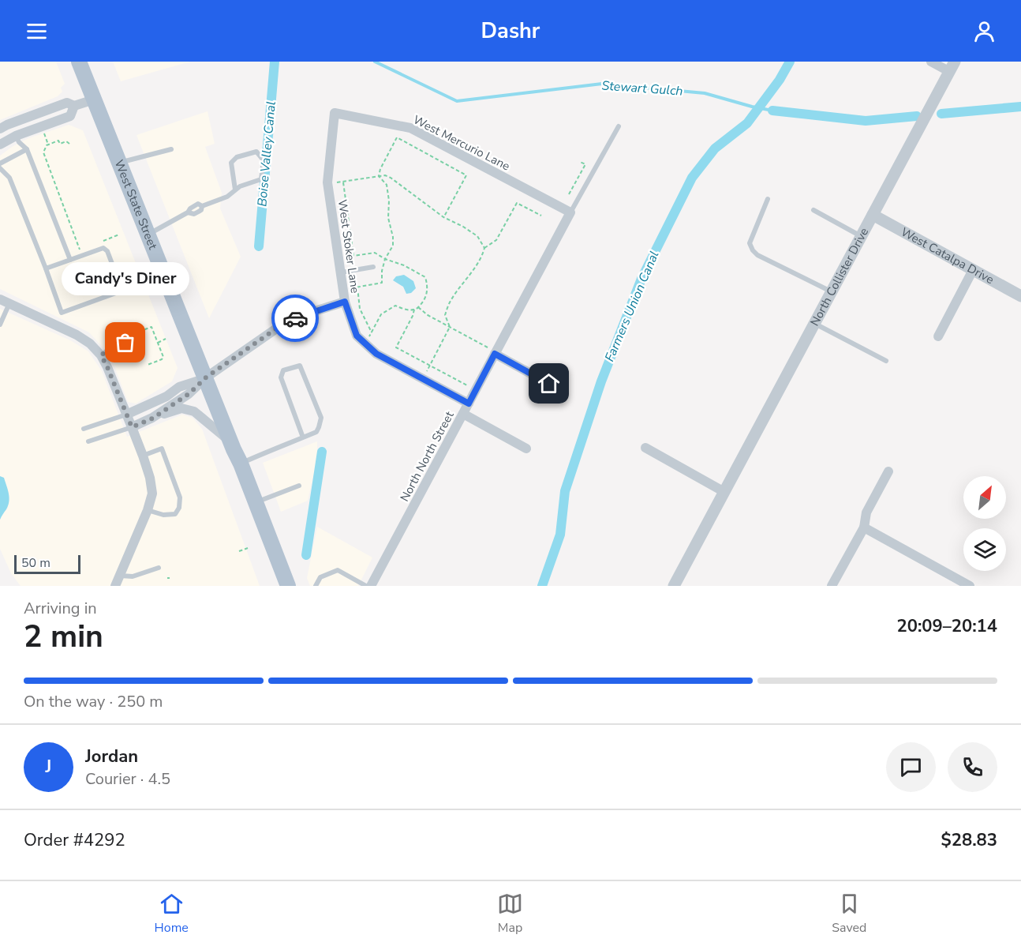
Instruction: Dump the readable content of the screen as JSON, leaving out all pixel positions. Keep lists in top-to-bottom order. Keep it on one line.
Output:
{"streets":{"main road":["West State Street"],"street":["West Mercurio Lane","West Stoker Lane","West Catalpa Drive","North Collister Drive","North North Street"]},"crossings":[["West Mercurio Lane","West Stoker Lane"],["West Mercurio Lane","North North Street"],["West Stoker Lane","North North Street"],["West Catalpa Drive","North Collister Drive"]],"water":["Stewart Gulch","Boise Valley Canal","Farmers Union Canal"],"places":["Candy's Diner"],"scale_bar":"50 m","north":"top right","page":{"header":"Dashr","bubble":"Candy's Diner","scale":"50 m","heading":["2 min","Arriving in","20:09–20:14"],"panel":["Jordan","Courier · 4.5","Order #4292","$28.83"],"bar":"On the way · 250 m","round":"J","tabs":["Home","Map","Saved"]}}
